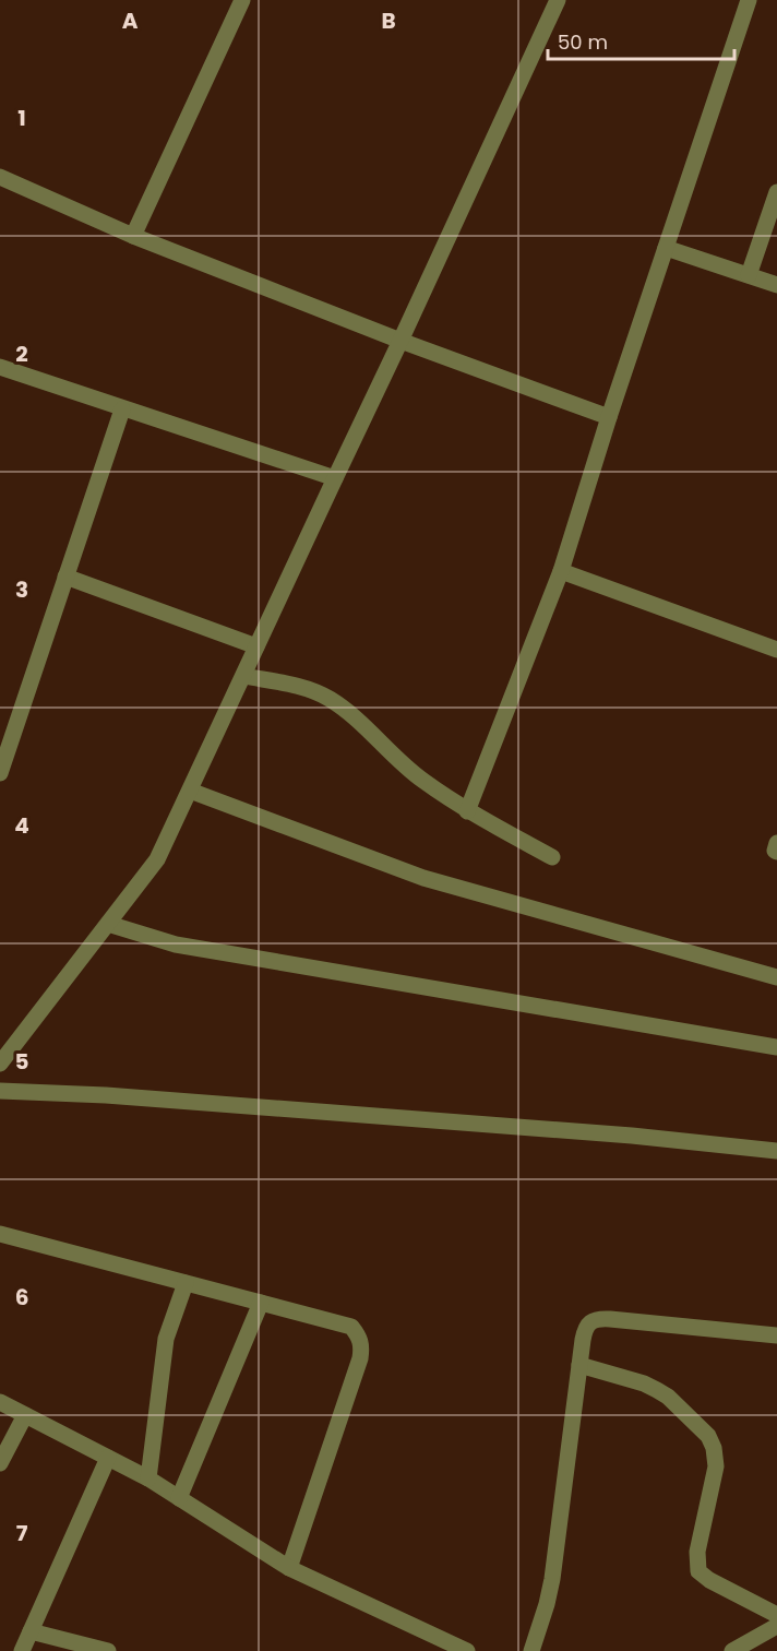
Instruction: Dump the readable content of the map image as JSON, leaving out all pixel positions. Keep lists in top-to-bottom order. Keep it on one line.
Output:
{"scale_bar":"50 m","grid":{"columns":["A","B"],"rows":["1","2","3","4","5","6","7"]}}
